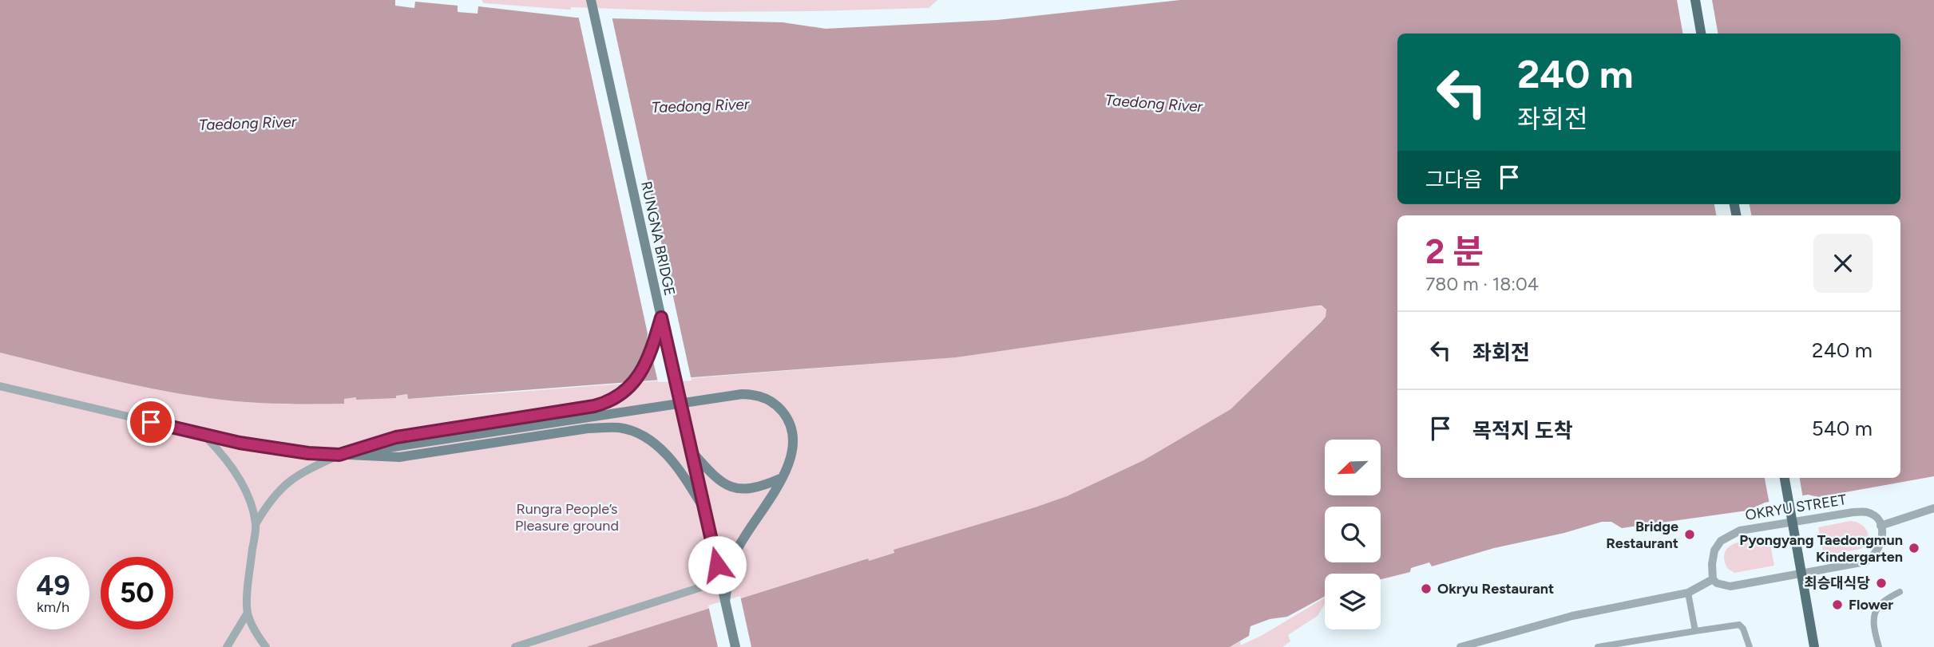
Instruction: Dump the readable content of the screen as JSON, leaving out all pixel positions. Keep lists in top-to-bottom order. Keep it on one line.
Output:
{"streets":{"main road":["RUNGNA BRIDGE"],"street":["OKRYU STREET"]},"water":["Taedong River"],"parks":["Rungra People’s Pleasure ground"],"places":["Bridge Restaurant","Pyongyang Taedongmun Kindergarten","최승대식당","Okryu Restaurant","Flower"],"north":"bottom left","page":{"turn":["240 m","좌회전"],"then":"그다음","heading":["2 분","780 m · 18:04"],"list":[{"name":"좌회전","value":"240 m"},{"name":"목적지 도착","value":"540 m"}],"speed":"49 km/h","limit":"50"}}
